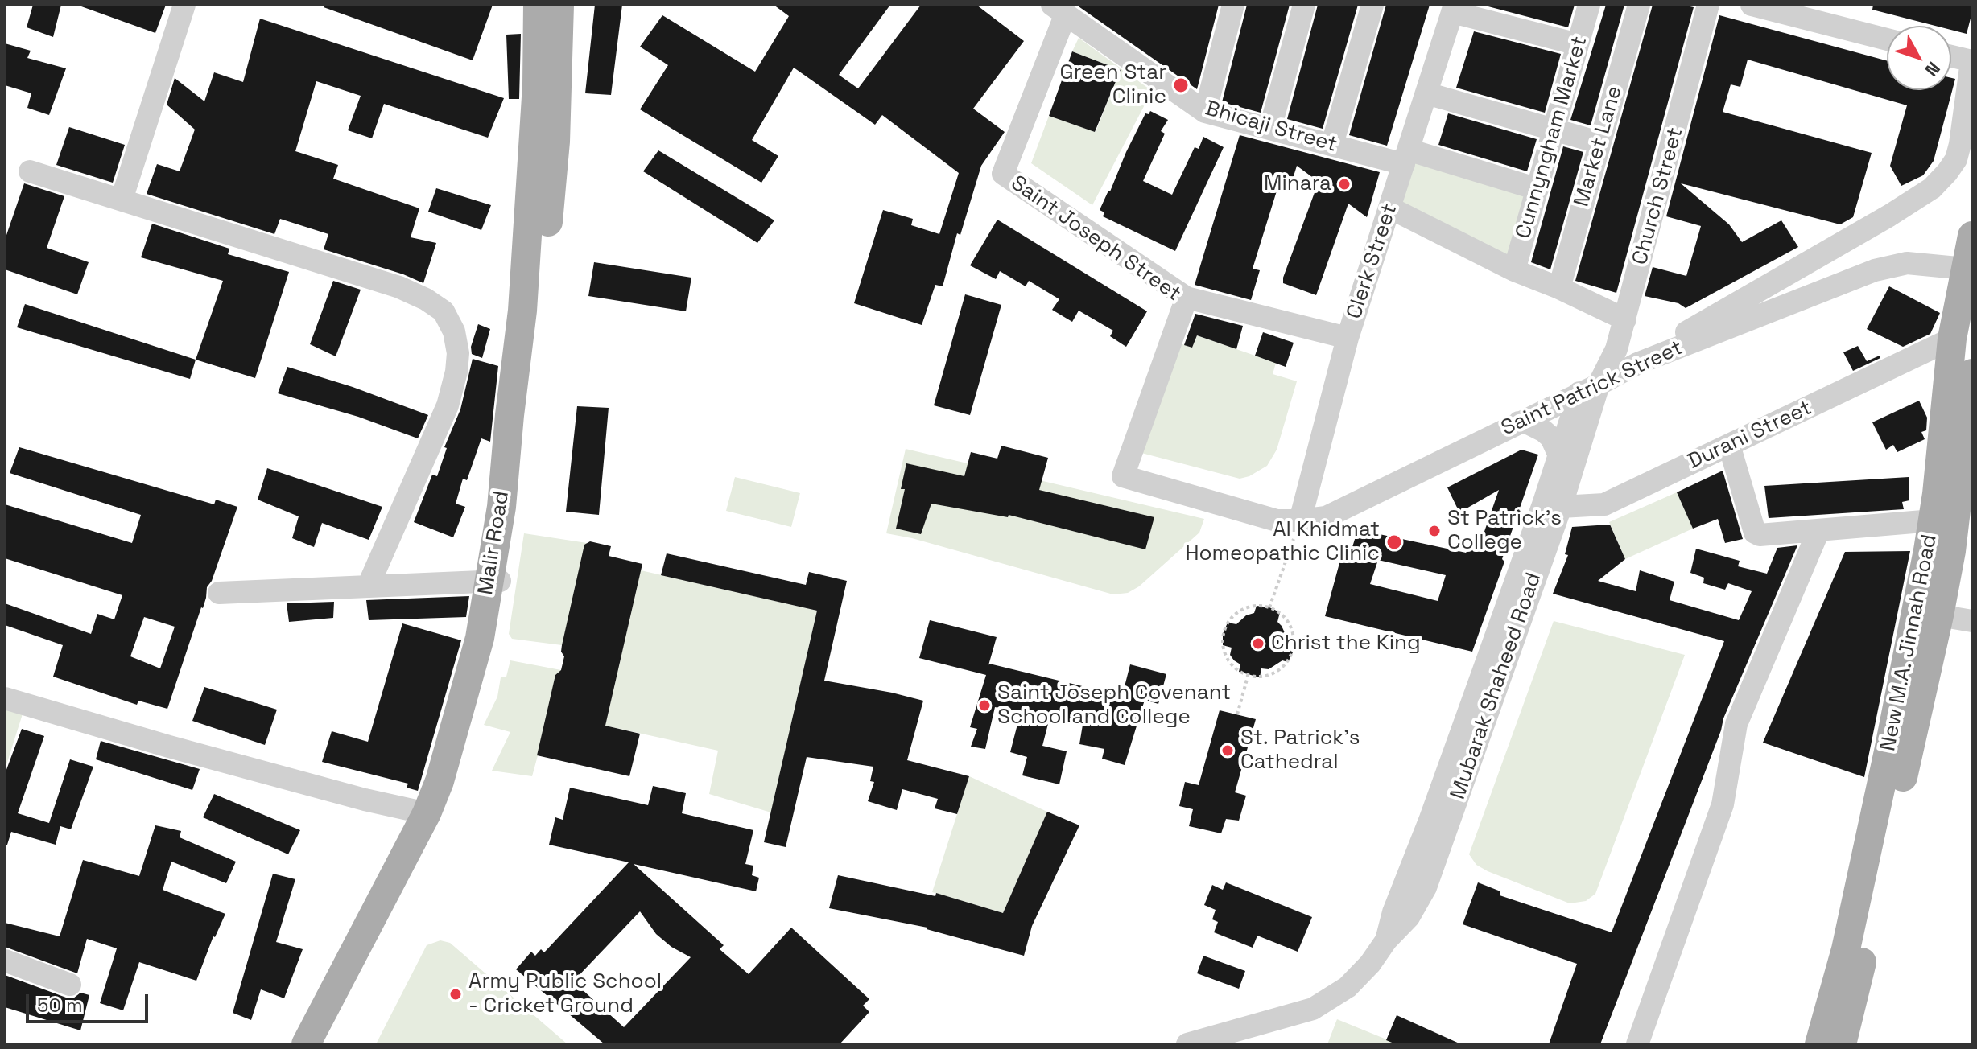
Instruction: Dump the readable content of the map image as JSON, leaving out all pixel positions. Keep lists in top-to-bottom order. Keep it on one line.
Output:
{"streets":{"main road":["Malir Road","New M.A. Jinnah Road"],"street":["Bhicaji Street","Cunnyngham Market","Market Lane","Church Street","Saint Joseph Street","Clerk Street","Saint Patrick Street","Durani Street","Mubarak Shaheed Road"]},"crossings":[["Bhicaji Street","Cunnyngham Market"],["Bhicaji Street","Saint Joseph Street"],["Bhicaji Street","Clerk Street"],["Church Street","Saint Patrick Street"],["Church Street","Mubarak Shaheed Road"],["Saint Joseph Street","Clerk Street"],["Saint Joseph Street","Saint Patrick Street"],["Clerk Street","Saint Patrick Street"],["Saint Patrick Street","New M.A. Jinnah Road"],["Saint Patrick Street","Mubarak Shaheed Road"],["Durani Street","New M.A. Jinnah Road"],["Durani Street","Mubarak Shaheed Road"]],"places":["Green Star Clinic","Minara","St Patrick's College","Al Khidmat Homeopathic Clinic","Christ the King","Saint Joseph Covenant School and College","St. Patrick's Cathedral","Army Public School - Cricket Ground"],"scale_bar":"50 m","north":"bottom right"}
